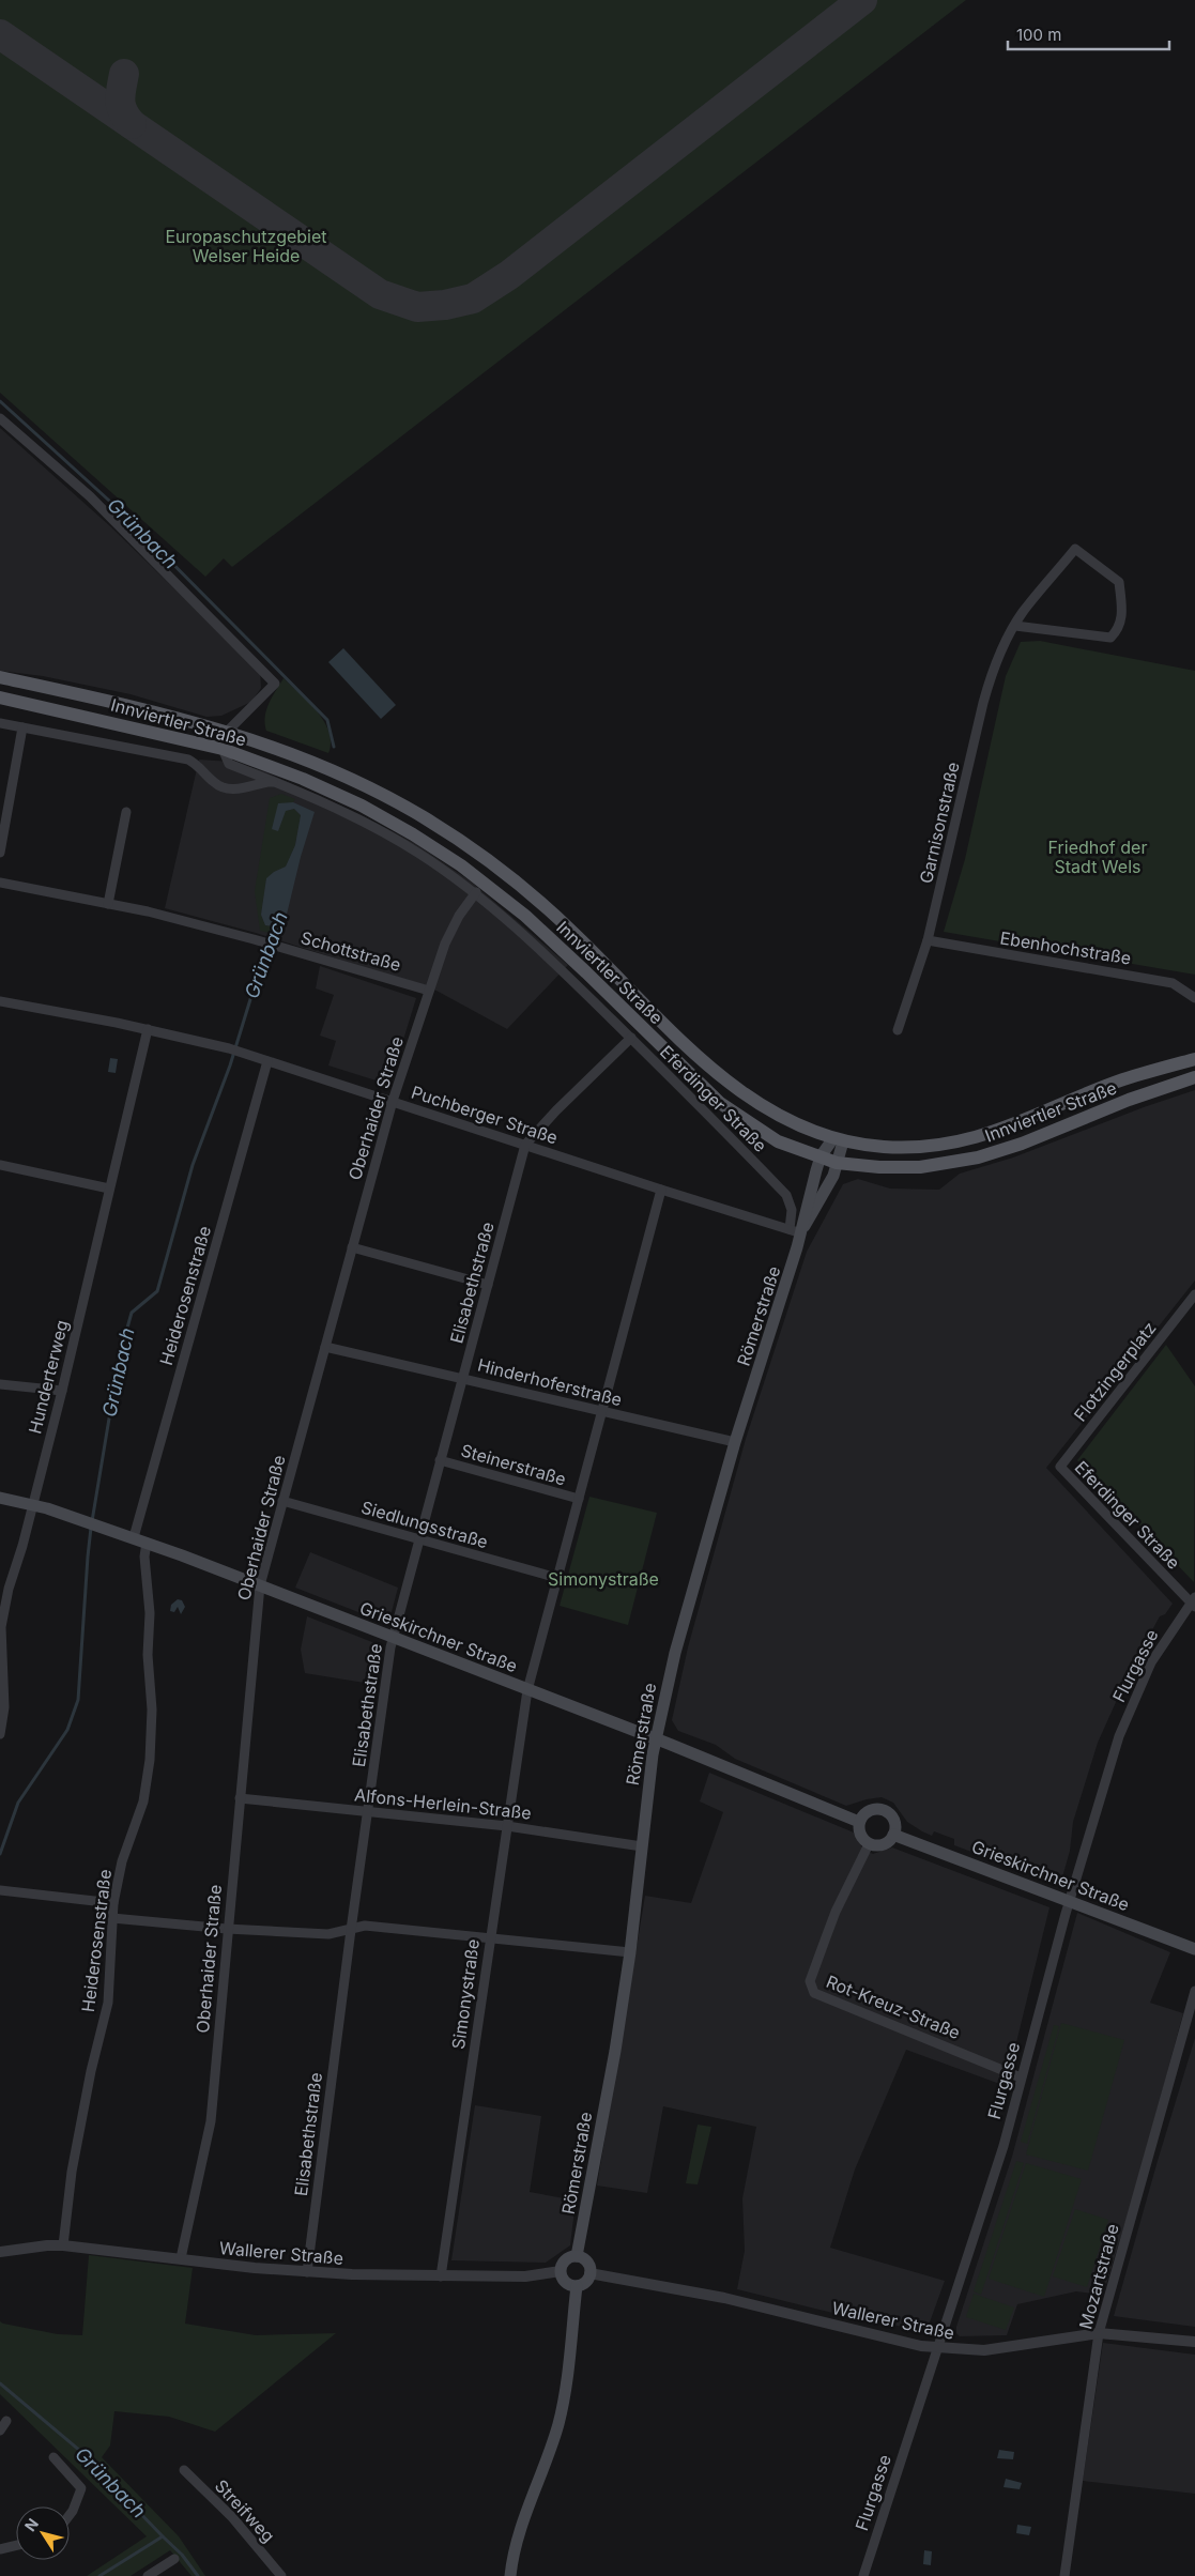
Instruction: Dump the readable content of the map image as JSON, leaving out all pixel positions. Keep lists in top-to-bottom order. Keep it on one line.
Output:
{"streets":{"main road":["Innviertler Straße","Römerstraße","Grieskirchner Straße"],"street":["Garnisonstraße","Ebenhochstraße","Schottstraße","Eferdinger Straße","Oberhaider Straße","Puchberger Straße","Elisabethstraße","Heiderosenstraße","Flotzingerplatz","Hunderterweg","Hinderhoferstraße","Steinerstraße","Siedlungsstraße","Flurgasse","Alfons-Herlein-Straße","Simonystraße","Rot-Kreuz-Straße","Wallerer Straße","Mozartstraße","Streifweg"]},"crossings":[["Innviertler Straße","Eferdinger Straße"],["Innviertler Straße","Römerstraße"],["Garnisonstraße","Ebenhochstraße"],["Schottstraße","Oberhaider Straße"],["Eferdinger Straße","Oberhaider Straße"],["Eferdinger Straße","Puchberger Straße"],["Eferdinger Straße","Elisabethstraße"],["Eferdinger Straße","Römerstraße"],["Eferdinger Straße","Flotzingerplatz"],["Eferdinger Straße","Flurgasse"],["Oberhaider Straße","Puchberger Straße"],["Oberhaider Straße","Hinderhoferstraße"],["Oberhaider Straße","Siedlungsstraße"],["Oberhaider Straße","Grieskirchner Straße"],["Oberhaider Straße","Alfons-Herlein-Straße"],["Oberhaider Straße","Wallerer Straße"],["Puchberger Straße","Elisabethstraße"],["Puchberger Straße","Heiderosenstraße"],["Puchberger Straße","Römerstraße"],["Puchberger Straße","Hunderterweg"],["Puchberger Straße","Simonystraße"],["Elisabethstraße","Hinderhoferstraße"],["Elisabethstraße","Steinerstraße"],["Elisabethstraße","Siedlungsstraße"],["Elisabethstraße","Grieskirchner Straße"],["Elisabethstraße","Alfons-Herlein-Straße"],["Elisabethstraße","Wallerer Straße"],["Heiderosenstraße","Grieskirchner Straße"],["Heiderosenstraße","Wallerer Straße"],["Römerstraße","Hinderhoferstraße"],["Römerstraße","Grieskirchner Straße"],["Römerstraße","Alfons-Herlein-Straße"],["Römerstraße","Wallerer Straße"],["Hunderterweg","Grieskirchner Straße"],["Hinderhoferstraße","Simonystraße"],["Steinerstraße","Simonystraße"],["Siedlungsstraße","Simonystraße"],["Grieskirchner Straße","Flurgasse"],["Grieskirchner Straße","Simonystraße"],["Grieskirchner Straße","Rot-Kreuz-Straße"],["Flurgasse","Rot-Kreuz-Straße"],["Flurgasse","Wallerer Straße"],["Alfons-Herlein-Straße","Simonystraße"],["Simonystraße","Wallerer Straße"],["Wallerer Straße","Mozartstraße"]],"water":["Grünbach"],"parks":["Europaschutzgebiet Welser Heide","Friedhof der Stadt Wels","Simonystraße"],"scale_bar":"100 m","north":"top left"}
